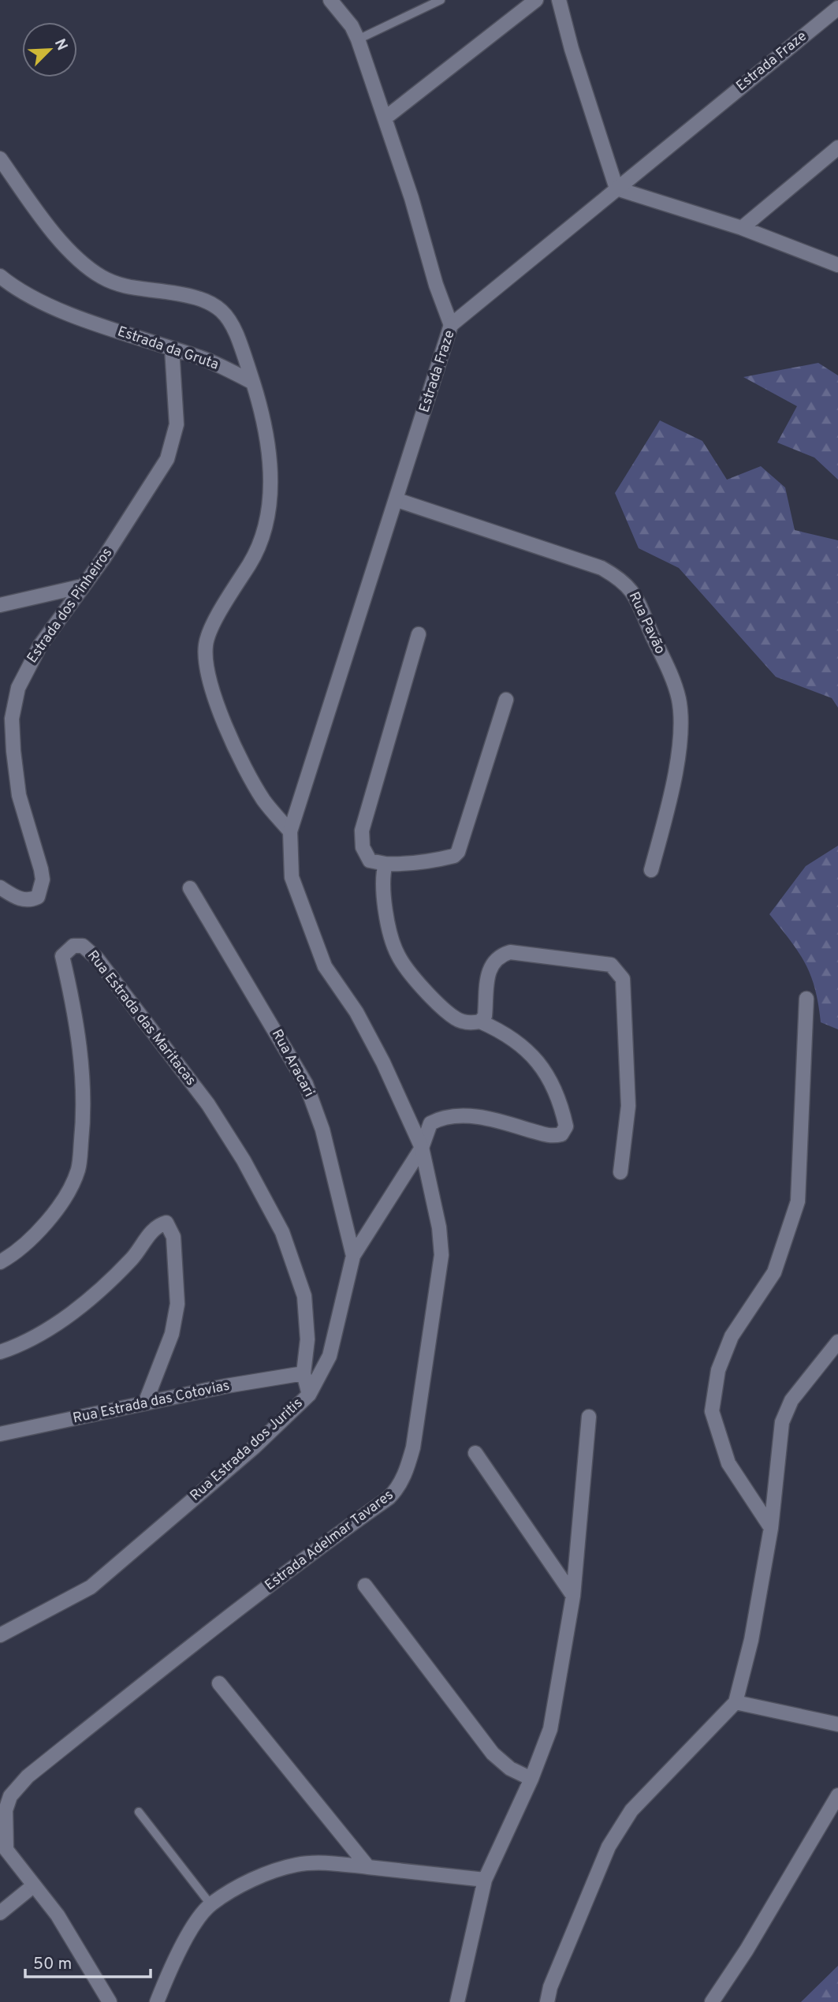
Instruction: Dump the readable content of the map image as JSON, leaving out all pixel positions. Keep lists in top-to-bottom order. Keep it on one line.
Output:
{"streets":{"street":["Estrada Fraze","Estrada da Gruta","Estrada dos Pinheiros","Rua Pavão","Rua Estrada das Maritacas","Rua Aracari","Rua Estrada das Cotovias","Rua Estrada dos Juritis","Estrada Adelmar Tavares"]},"crossings":[["Estrada Fraze","Rua Pavão"],["Estrada Fraze","Estrada Adelmar Tavares"],["Estrada da Gruta","Estrada dos Pinheiros"],["Rua Estrada das Maritacas","Rua Estrada das Cotovias"],["Rua Estrada das Maritacas","Rua Estrada dos Juritis"],["Rua Aracari","Rua Estrada dos Juritis"],["Rua Estrada dos Juritis","Estrada Adelmar Tavares"]],"scale_bar":"50 m","north":"top right"}
